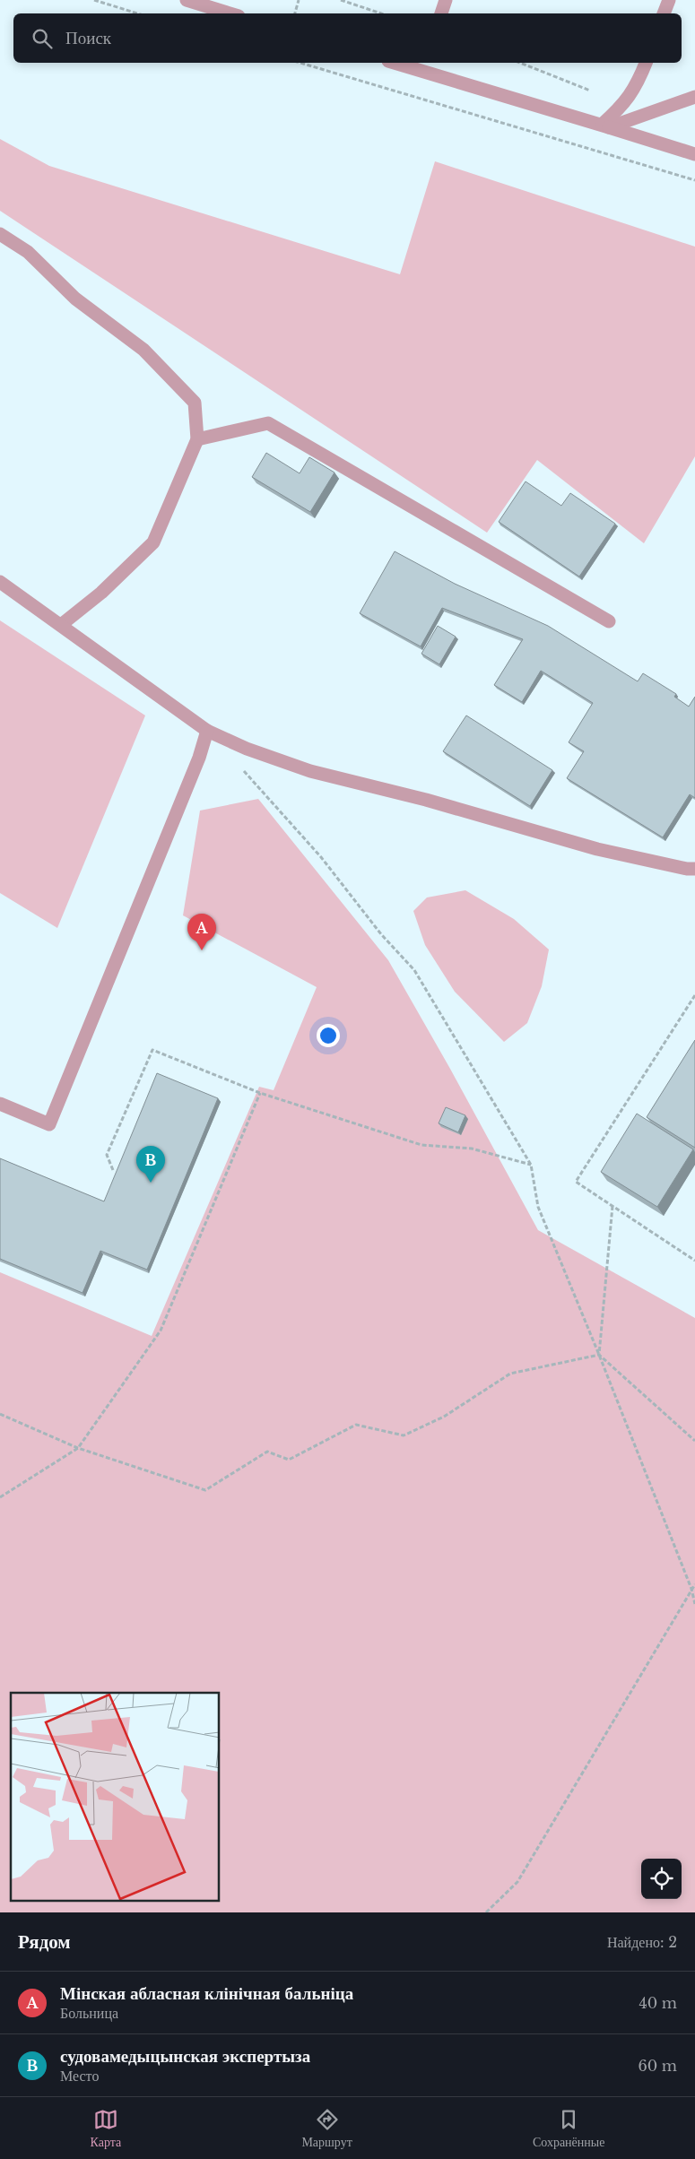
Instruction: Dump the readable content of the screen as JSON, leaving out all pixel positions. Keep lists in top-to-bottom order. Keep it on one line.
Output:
{"page":{"search":"Поиск","pins":["A","B"],"heading":["Рядом","Найдено: 2"],"list":[{"mark":"A","name":"Мінская абласная клінічная бальніца","note":"Больница","value":"40 m"},{"mark":"B","name":"судовамедыцынская экспертыза","note":"Место","value":"60 m"}],"nav":["Карта","Маршрут","Сохранённые"]}}
